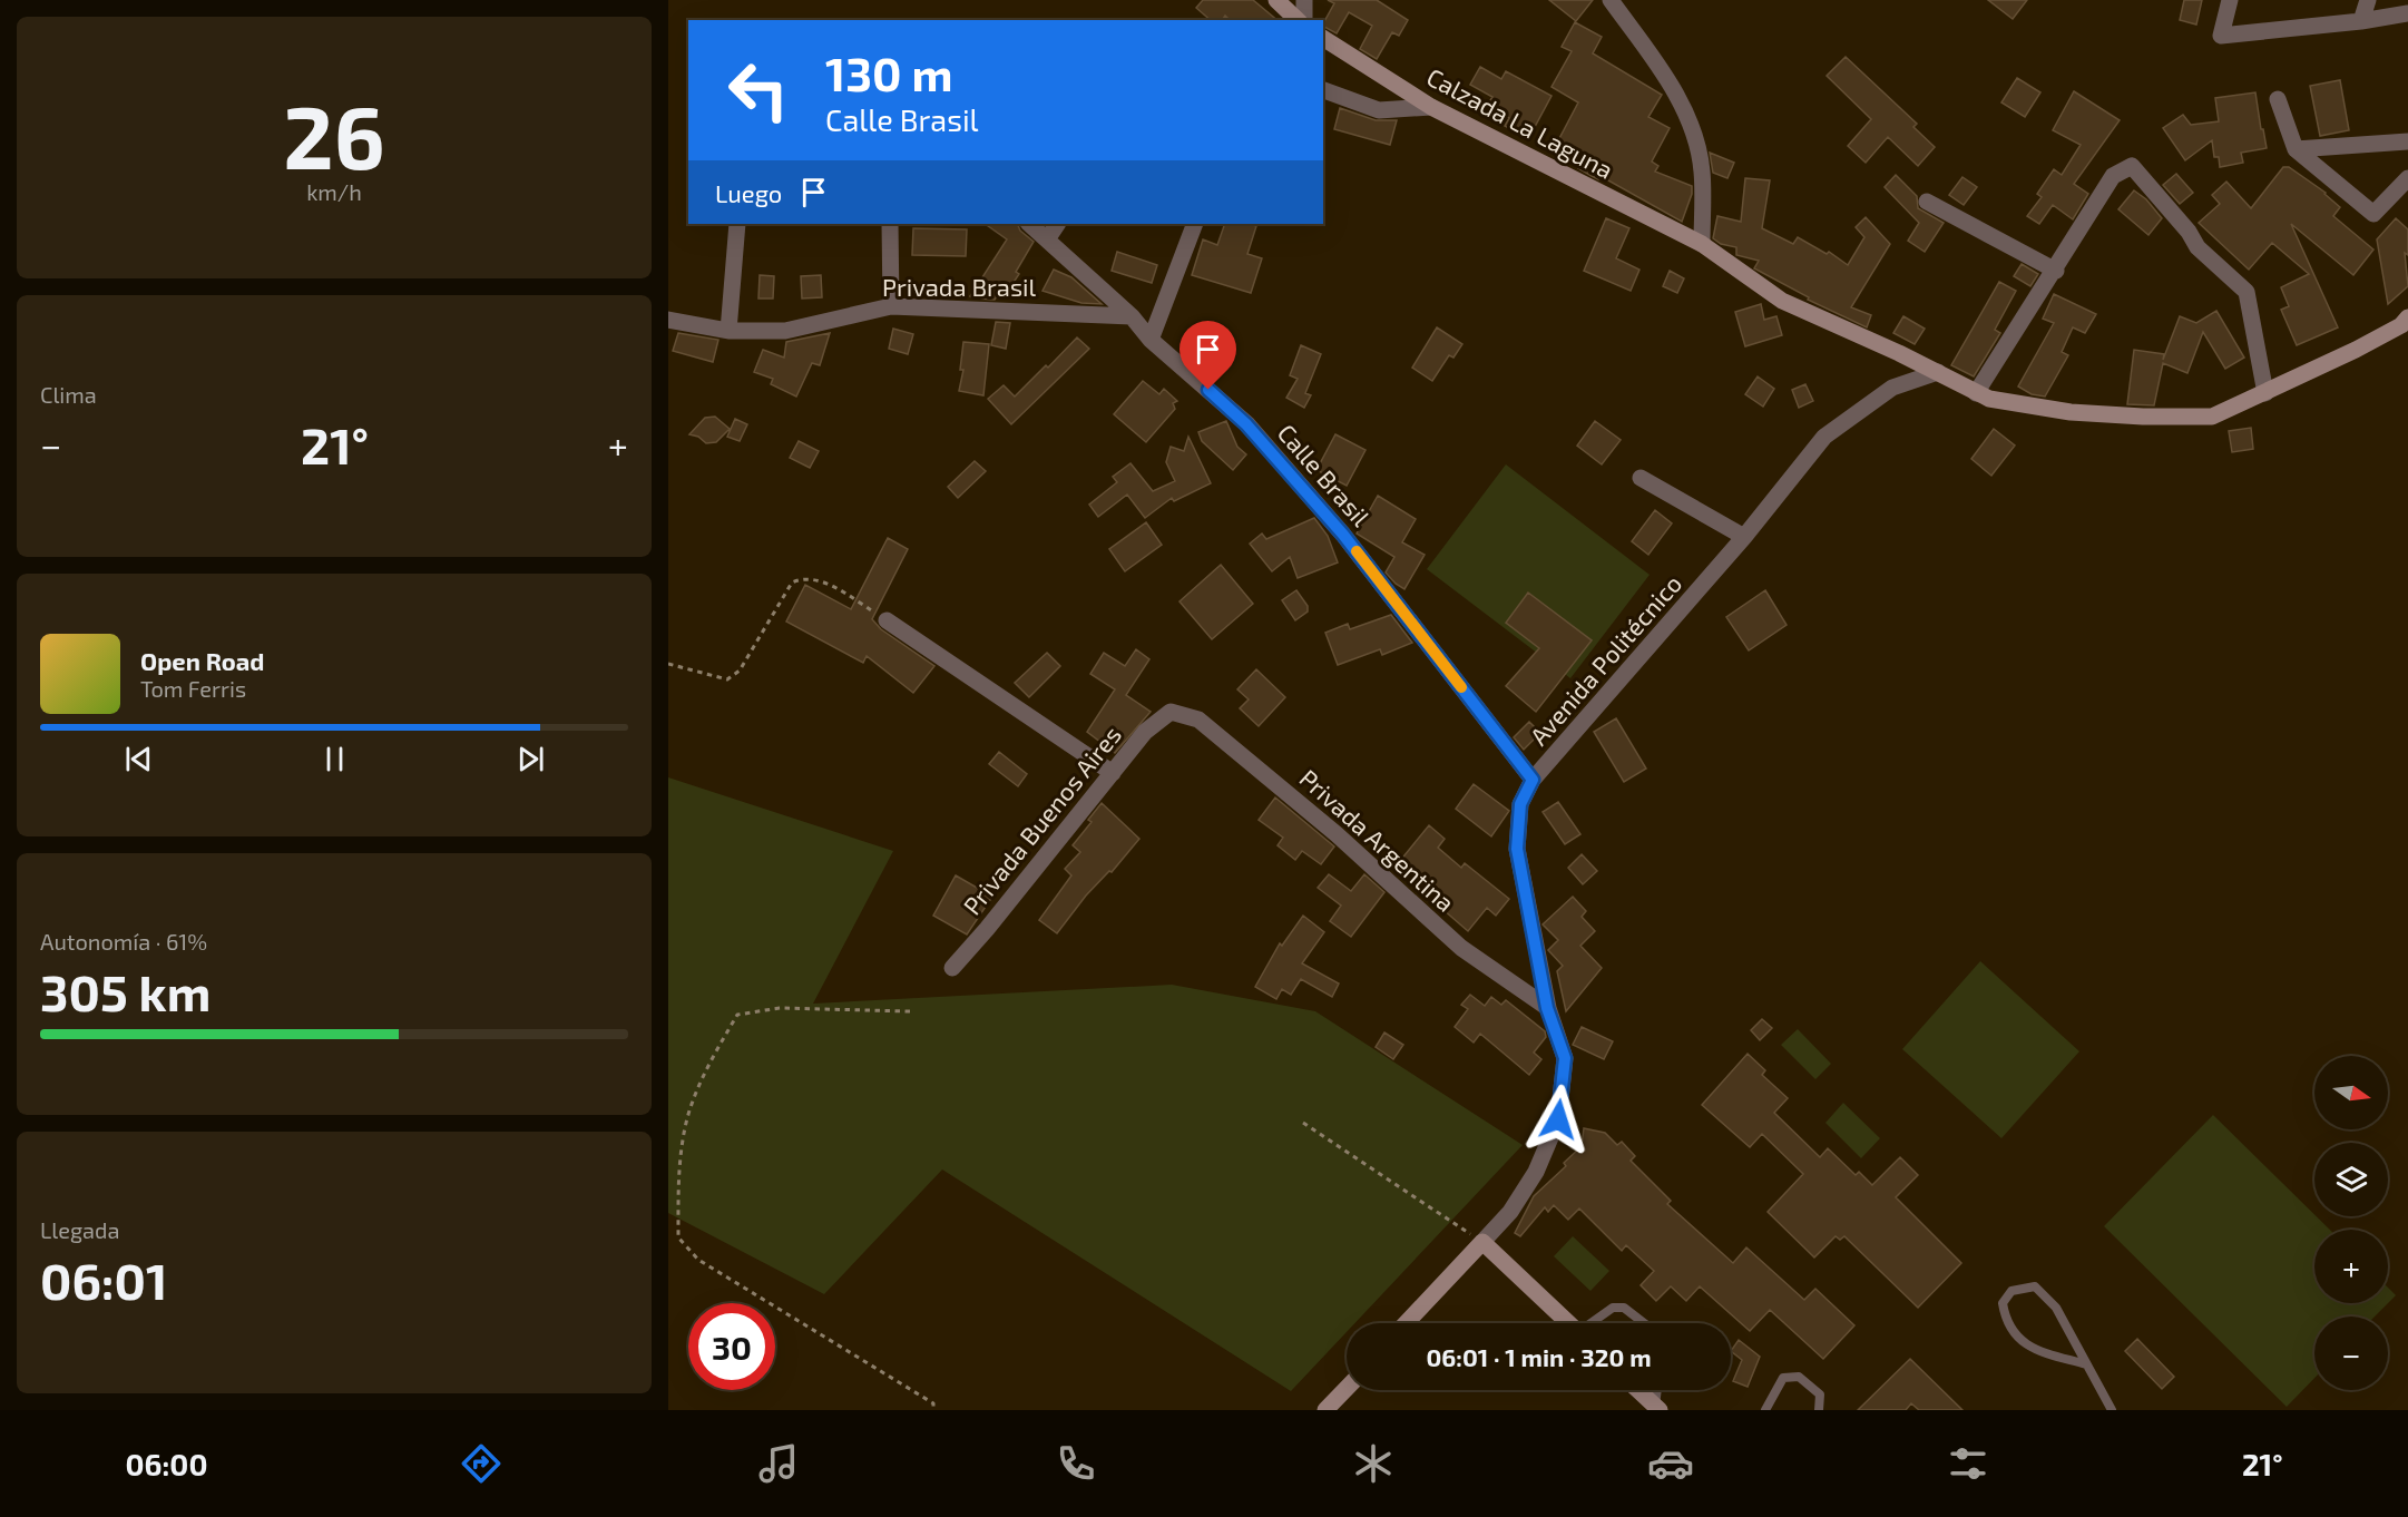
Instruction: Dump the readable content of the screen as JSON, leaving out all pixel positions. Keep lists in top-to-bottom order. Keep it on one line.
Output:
{"streets":{"street":["Calzada La Laguna","Privada Brasil","Calle Brasil","Avenida Politécnico","Privada Buenos Aires","Privada Argentina"]},"crossings":[["Calzada La Laguna","Avenida Politécnico"],["Privada Brasil","Calle Brasil"],["Calle Brasil","Avenida Politécnico"],["Avenida Politécnico","Privada Argentina"],["Privada Buenos Aires","Privada Argentina"]],"north":"right","page":{"tile":[["26","km/h"],"Clima",["Autonomía · 61%","305 km"],["Llegada","06:01"]],"turn":["130 m","Calle Brasil"],"then":"Luego","heat":["−","21°","+"],"song":["Open Road","Tom Ferris"],"map_buttons":["+","−"],"limit":"30","trip":"06:01 · 1 min · 320 m","tabs":["06:00","21°"]}}
